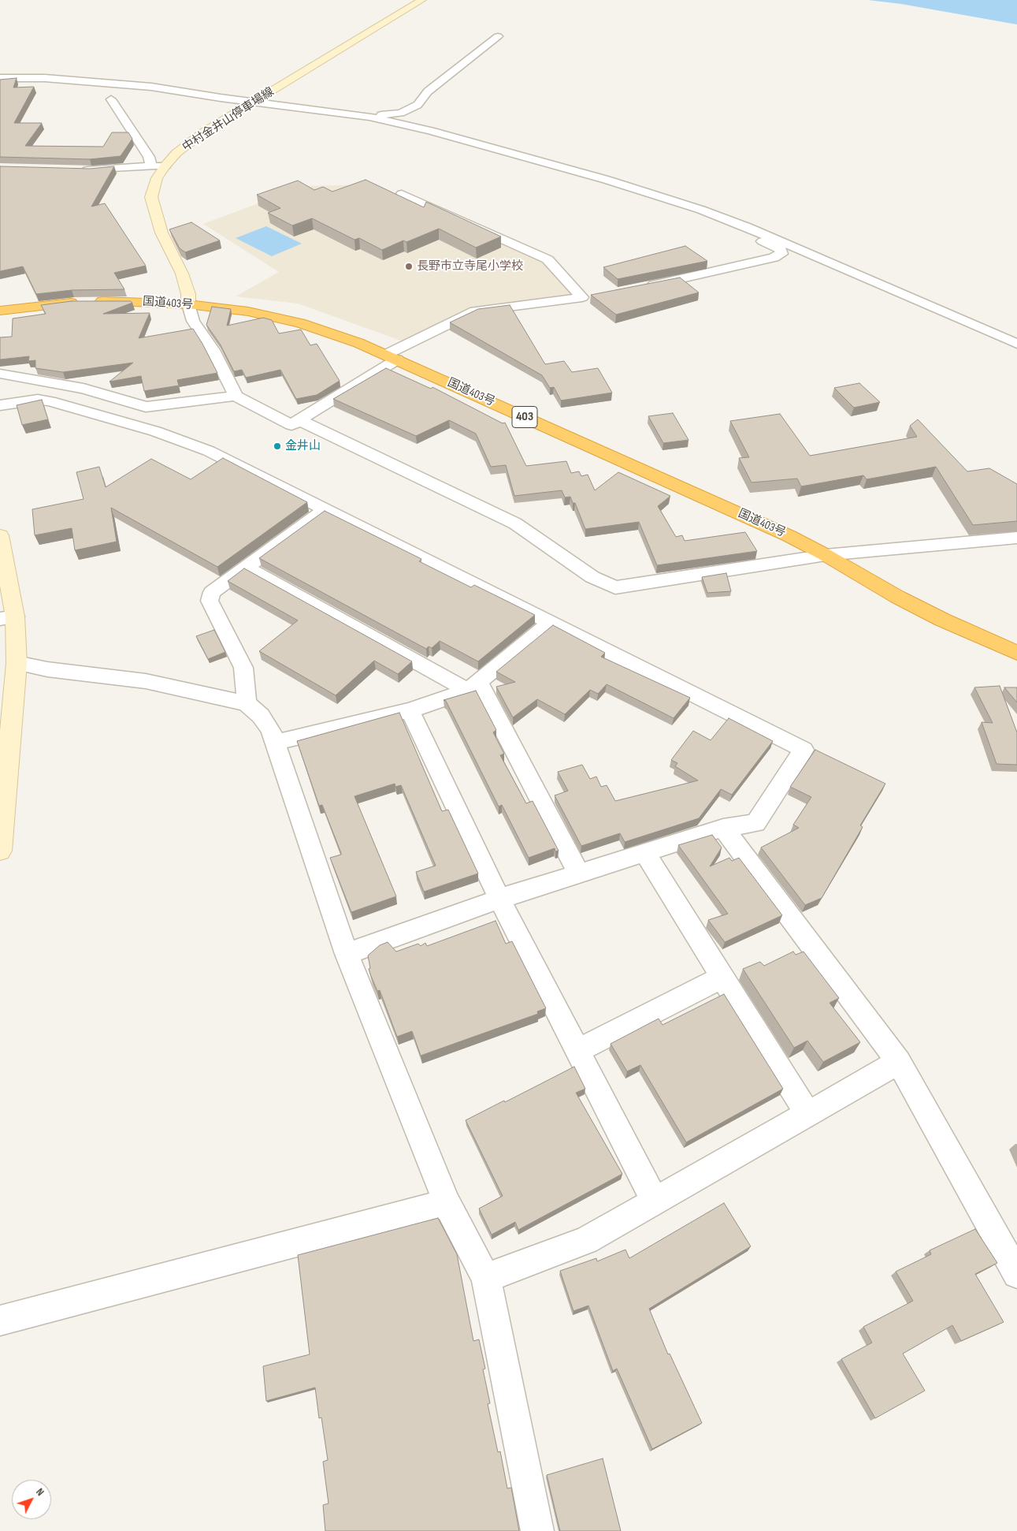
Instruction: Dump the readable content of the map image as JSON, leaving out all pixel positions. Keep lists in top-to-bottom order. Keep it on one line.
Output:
{"streets":{"highway":["国道403号","403"],"main road":["中村金井山停車場線"]},"crossings":[["中村金井山停車場線","国道403号"]],"places":["長野市立寺尾小学校","金井山"],"north":"top right"}
